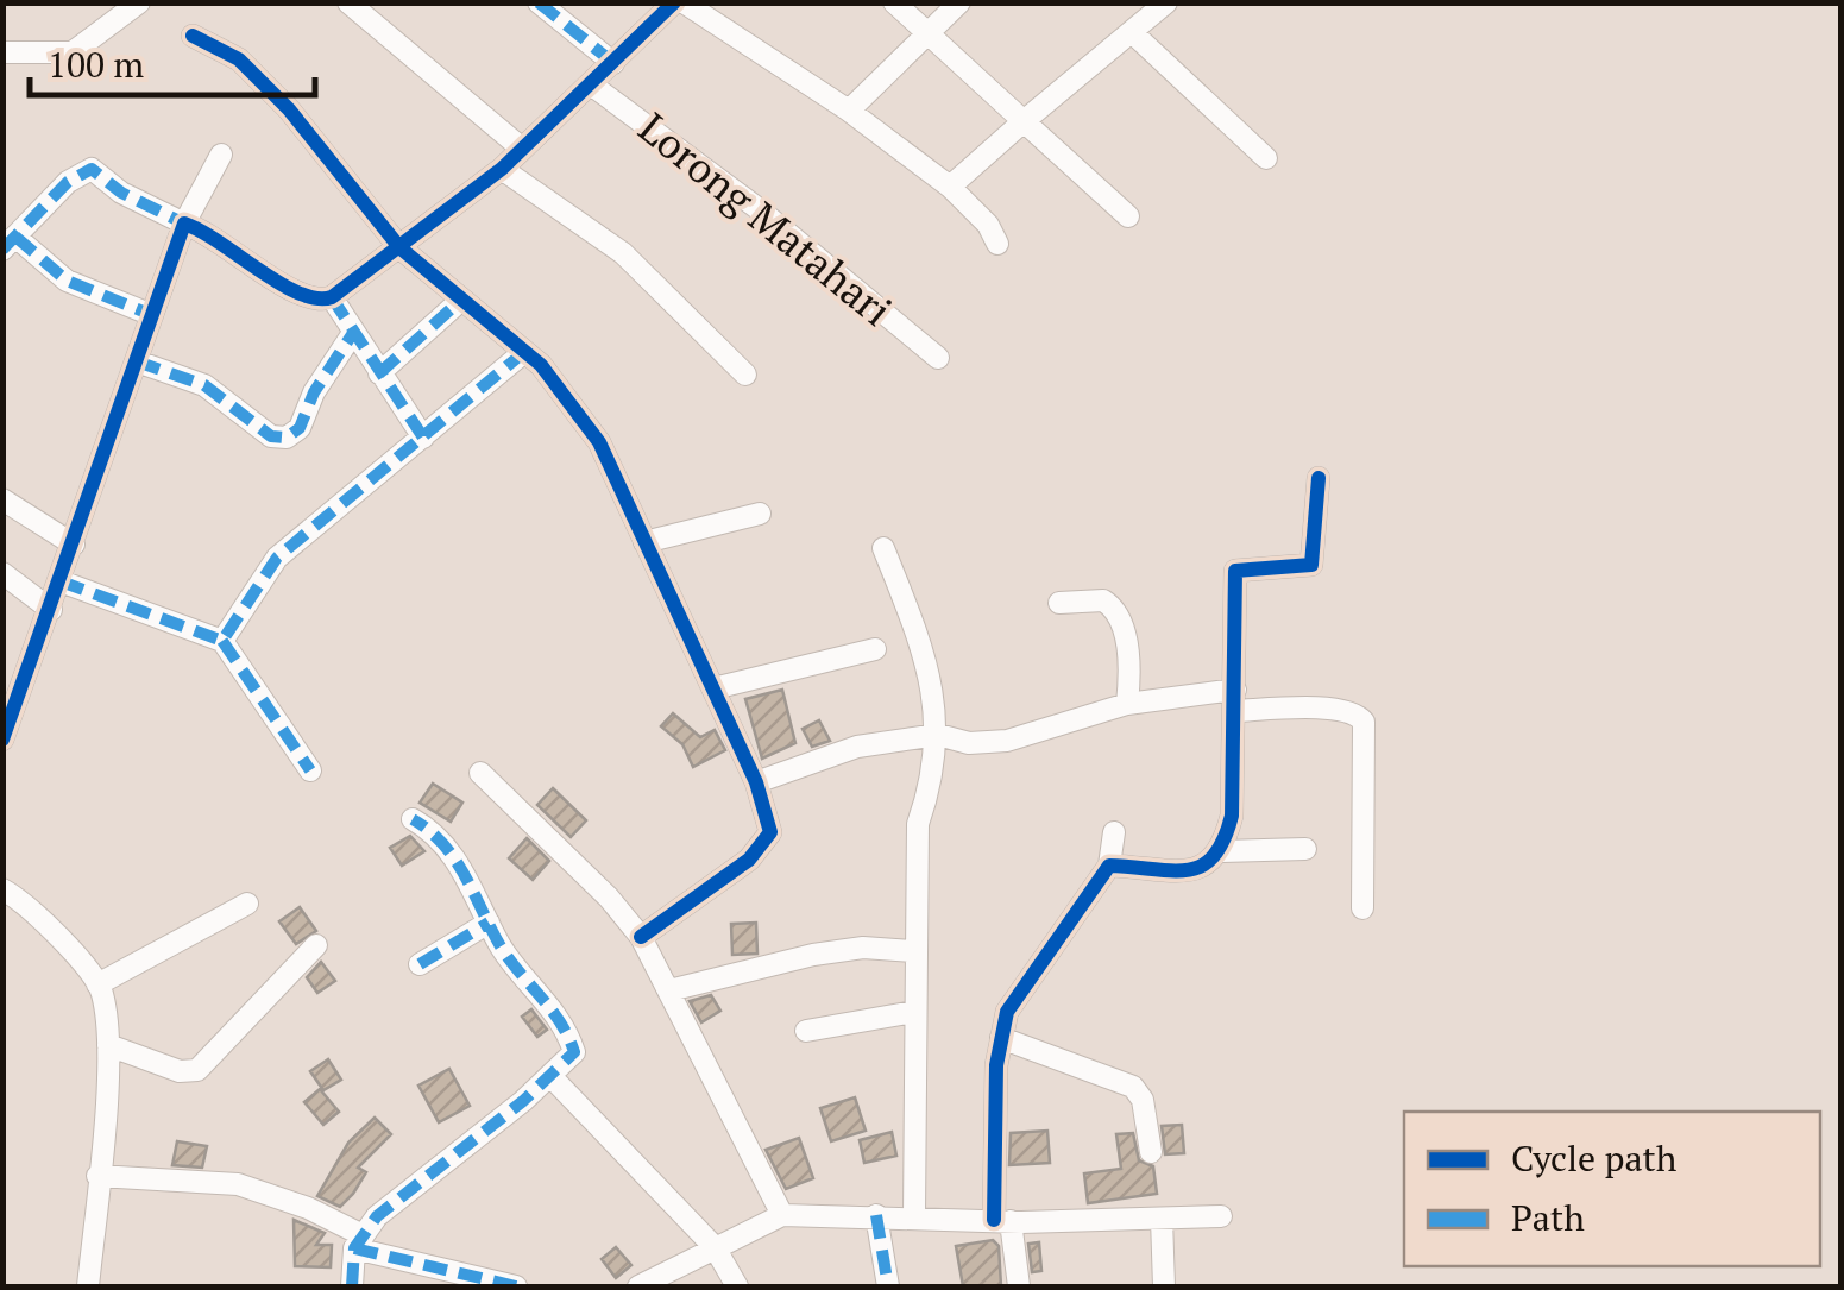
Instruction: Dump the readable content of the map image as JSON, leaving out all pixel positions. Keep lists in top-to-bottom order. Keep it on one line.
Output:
{"streets":{"street":["Lorong Matahari"]},"legend":["Cycle path","Path"],"scale_bar":"100 m"}
